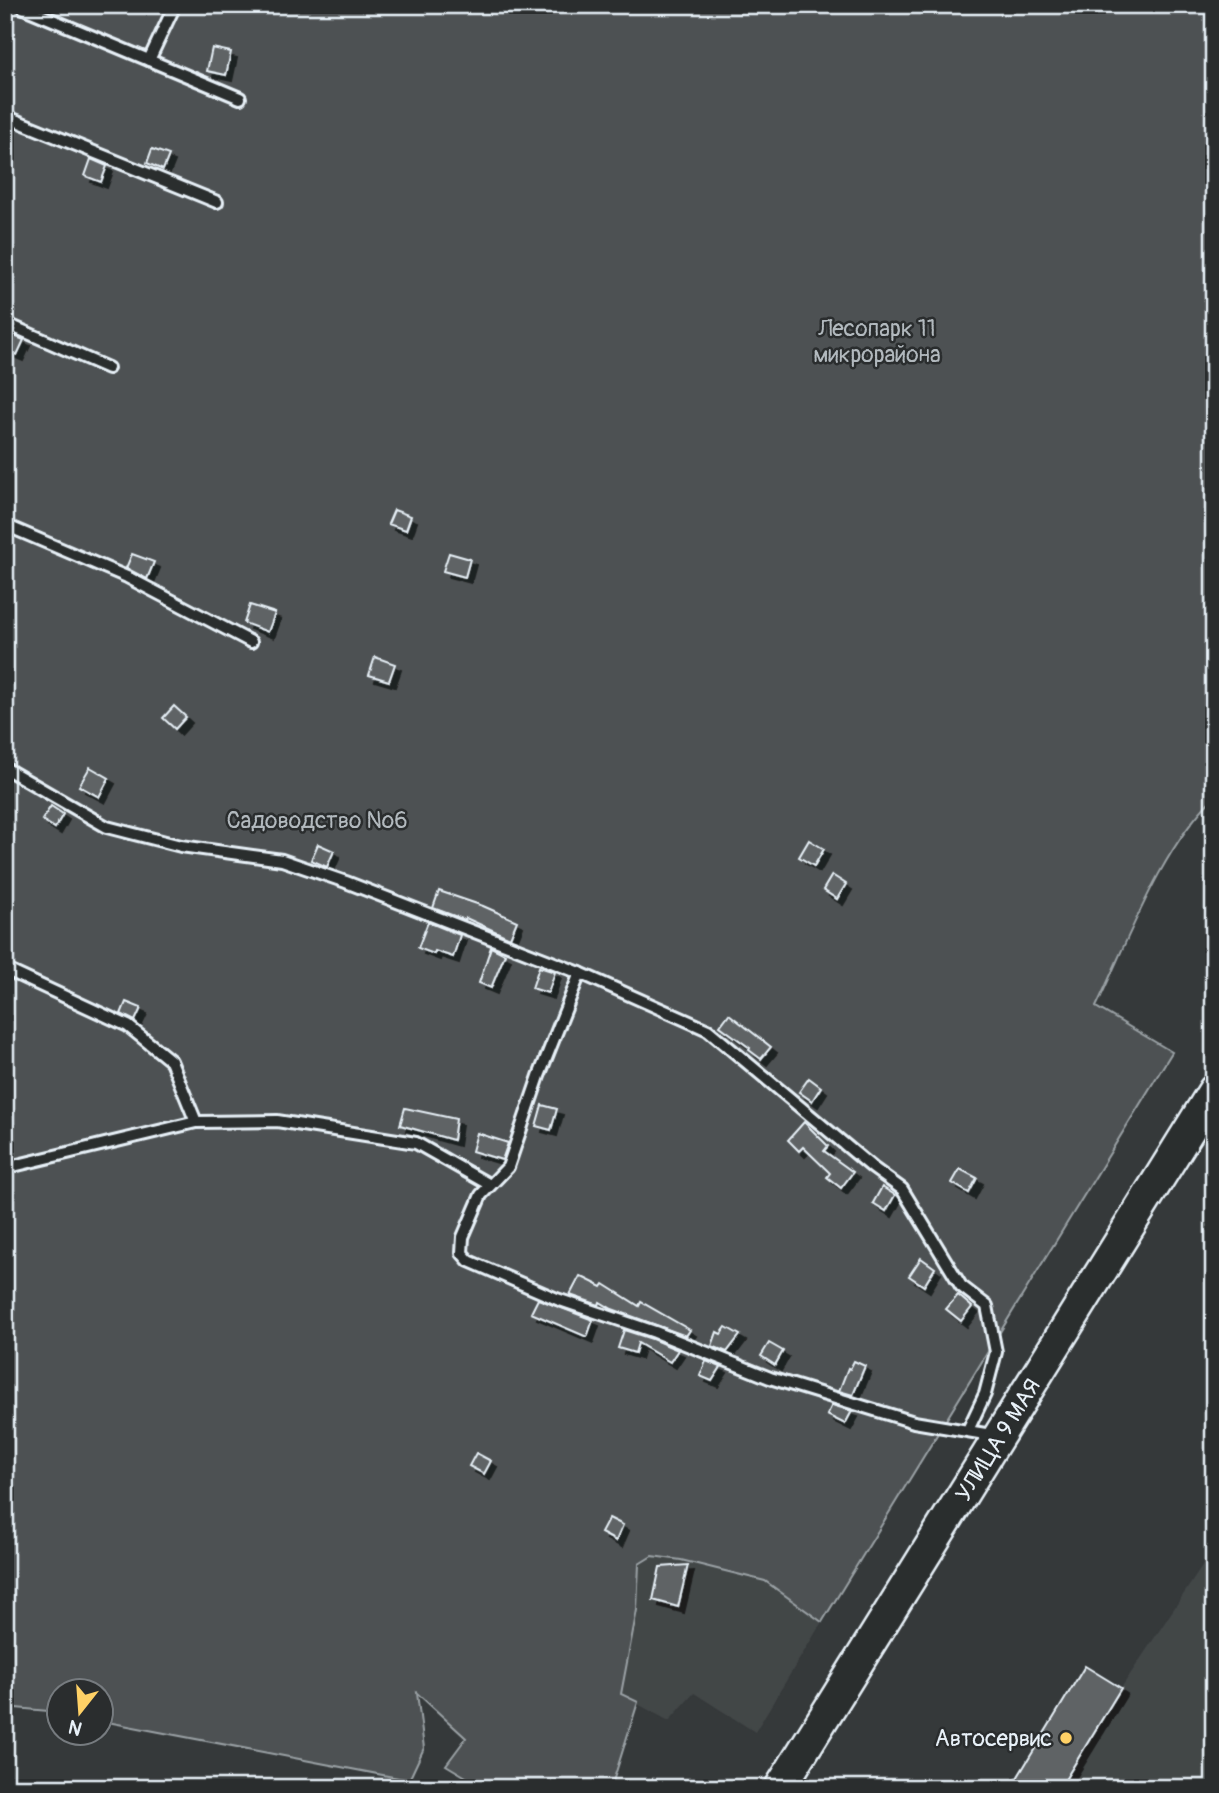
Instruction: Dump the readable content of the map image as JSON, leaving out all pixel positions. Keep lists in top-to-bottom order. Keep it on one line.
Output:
{"streets":{"main road":["УЛИЦА 9 МАЯ"]},"parks":["Лесопарк 11 микрорайона","Садоводство №6"],"places":["Автосервис"],"north":"bottom"}
